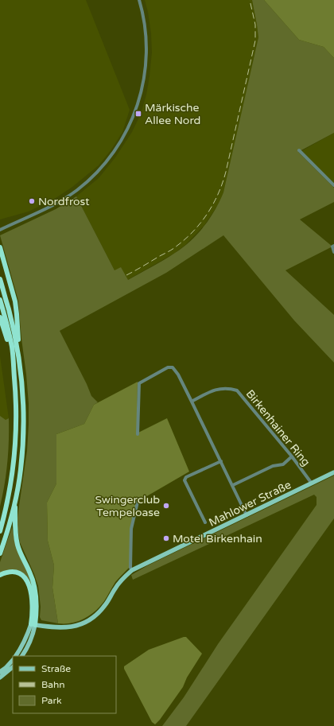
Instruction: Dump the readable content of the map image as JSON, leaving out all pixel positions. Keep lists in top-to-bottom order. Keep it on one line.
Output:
{"streets":{"main road":["Mahlower Straße"],"street":["Birkenhainer Ring"]},"crossings":[["Birkenhainer Ring","Mahlower Straße"]],"places":{"transit":["Märkische Allee Nord"],"other":["Nordfrost","Swingerclub Tempeloase","Motel Birkenhain"]},"legend":["Straße","Bahn","Park"]}
